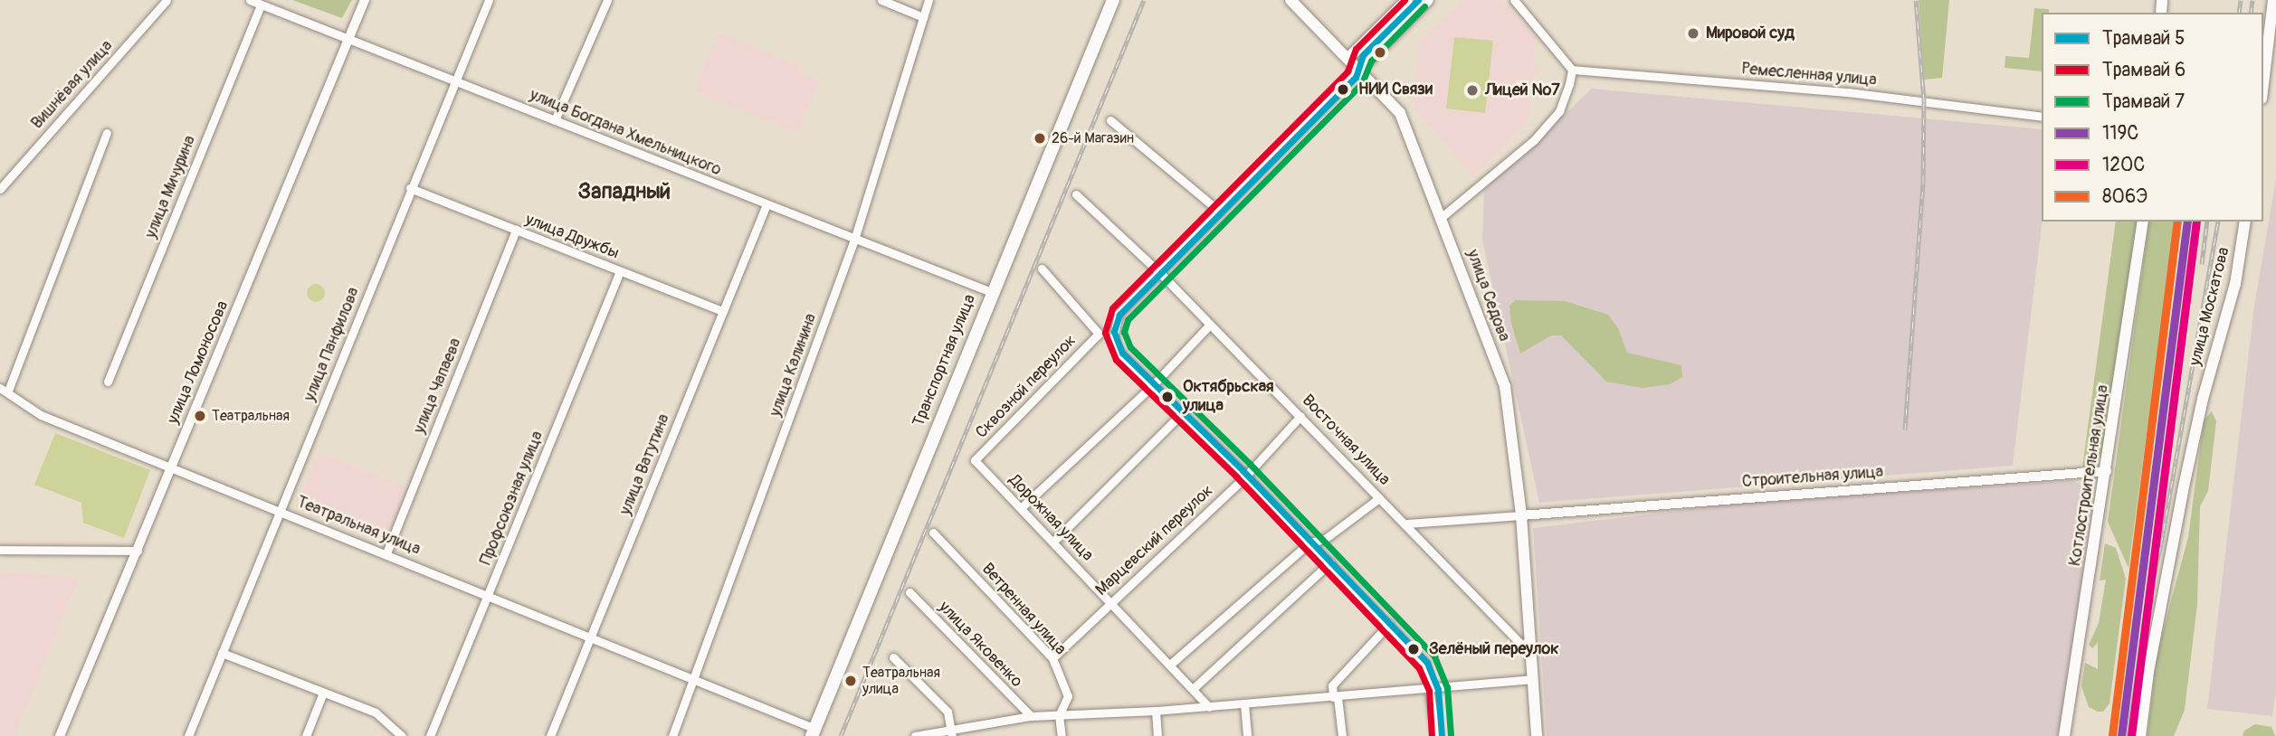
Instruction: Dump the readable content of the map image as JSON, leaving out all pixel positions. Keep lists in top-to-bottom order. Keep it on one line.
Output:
{"streets":{"main road":["улица Седова","улица Москатова","Транспортная улица","Котлостроительная улица"],"street":["Ремесленная улица","Вишнёвая улица","улица Богдана Хмельницкого","улица Мичурина","улица Дружбы","улица Панфилова","улица Ломоносова","улица Калинина","улица Чапаева","Сквозной переулок","Восточная улица","улица Ватутина","Строительная улица","Профсоюзная улица","Дорожная улица","Театральная улица","Марцевский переулок","Ветренная улица","улица Яковенко"]},"crossings":[["улица Богдана Хмельницкого","улица Мичурина"],["улица Богдана Хмельницкого","улица Панфилова"],["улица Богдана Хмельницкого","Транспортная улица"],["улица Богдана Хмельницкого","улица Ломоносова"],["улица Богдана Хмельницкого","улица Калинина"],["улица Богдана Хмельницкого","улица Ватутина"],["улица Дружбы","улица Панфилова"],["улица Дружбы","улица Чапаева"],["улица Дружбы","улица Ватутина"],["улица Дружбы","Профсоюзная улица"],["улица Седова","Восточная улица"],["улица Седова","Строительная улица"],["улица Панфилова","Театральная улица"],["Транспортная улица","Театральная улица"],["улица Ломоносова","Театральная улица"],["улица Калинина","Театральная улица"],["улица Чапаева","Театральная улица"],["Сквозной переулок","Дорожная улица"],["Восточная улица","Марцевский переулок"],["улица Ватутина","Театральная улица"],["Котлостроительная улица","Строительная улица"],["Профсоюзная улица","Театральная улица"],["Дорожная улица","Марцевский переулок"],["Марцевский переулок","Ветренная улица"]],"districts":["Западный"],"places":["Мировой суд","НИИ Связи","Лицей №7","26-й Магазин","Октябрьская улица","Театральная","Зелёный переулок","Театральная улица"],"lines":["tram line 5","tram line 6","tram line 7","transit line 119С","transit line 120С","transit line 806Э"],"legend":["Трамвай 5","Трамвай 6","Трамвай 7","119С","120С","806Э"]}
